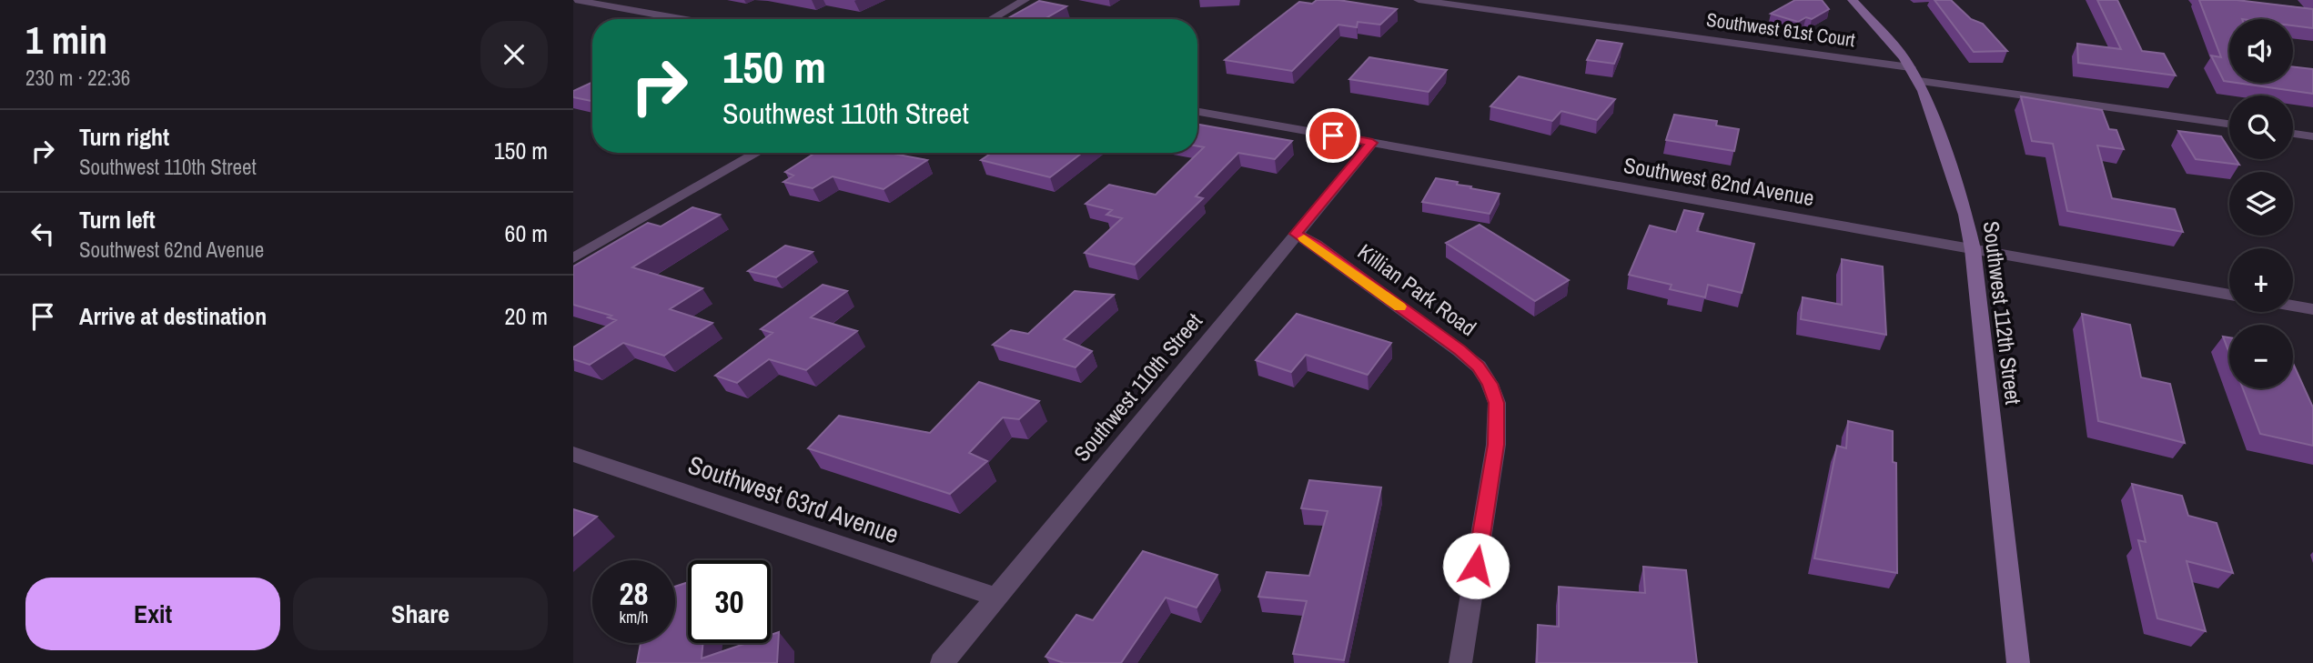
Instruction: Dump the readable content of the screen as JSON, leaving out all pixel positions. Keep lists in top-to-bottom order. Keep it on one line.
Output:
{"streets":{"main road":["Southwest 112th Street"],"street":["Southwest 61st Court","Southwest 62nd Avenue","Killian Park Road","Southwest 110th Street","Southwest 63rd Avenue"]},"crossings":[["Southwest 61st Court","Southwest 112th Street"],["Southwest 62nd Avenue","Southwest 112th Street"],["Southwest 62nd Avenue","Southwest 110th Street"],["Killian Park Road","Southwest 110th Street"],["Southwest 110th Street","Southwest 63rd Avenue"]],"page":{"heading":["1 min","230 m · 22:36"],"map_buttons":["+","−"],"turn":["150 m","Southwest 110th Street"],"list":[{"name":"Turn right","note":"Southwest 110th Street","value":"150 m"},{"name":"Turn left","note":"Southwest 62nd Avenue","value":"60 m"},{"name":"Arrive at destination","value":"20 m"}],"speed":"28 km/h","limit":"30","buttons":["Exit","Share"]}}
